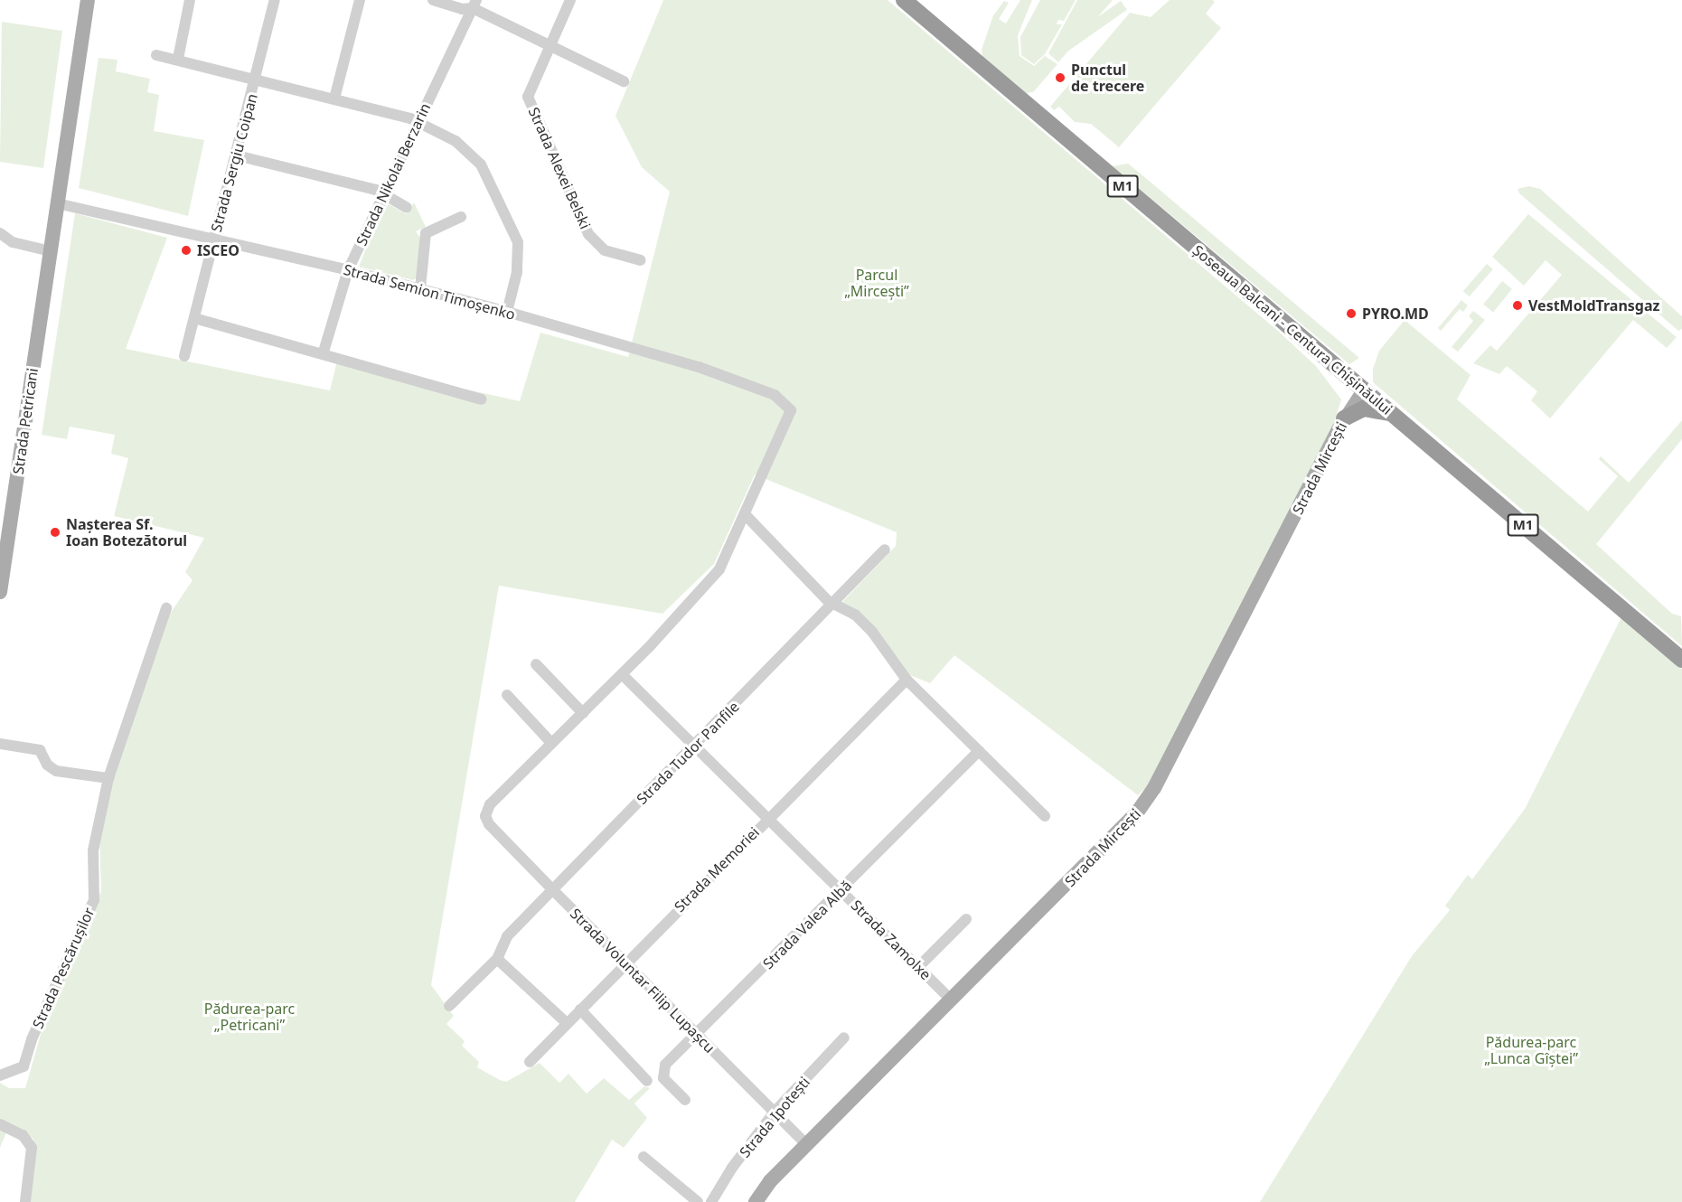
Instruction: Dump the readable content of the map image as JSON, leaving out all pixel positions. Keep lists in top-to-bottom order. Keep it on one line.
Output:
{"streets":{"highway":["M1","Șoseaua Balcani - Centura Chișinăului"],"main road":["Strada Petricani","Strada Mircești"],"street":["Strada Sergiu Coipan","Strada Alexei Belski","Strada Nikolai Berzarin","Strada Semion Timoșenko","Strada Tudor Panfile","Strada Memoriei","Strada Valea Albă","Strada Zamolxe","Strada Pescărușilor","Strada Voluntar Filip Lupașcu","Strada Ipotești"]},"crossings":[["Strada Sergiu Coipan","Strada Semion Timoșenko"],["Strada Nikolai Berzarin","Strada Semion Timoșenko"],["Strada Semion Timoșenko","Strada Petricani"],["Șoseaua Balcani - Centura Chișinăului","Strada Mircești"],["Strada Mircești","Strada Zamolxe"],["Strada Mircești","Strada Voluntar Filip Lupașcu"],["Strada Tudor Panfile","Strada Zamolxe"],["Strada Tudor Panfile","Strada Voluntar Filip Lupașcu"],["Strada Memoriei","Strada Zamolxe"],["Strada Memoriei","Strada Voluntar Filip Lupașcu"],["Strada Valea Albă","Strada Zamolxe"],["Strada Valea Albă","Strada Voluntar Filip Lupașcu"],["Strada Voluntar Filip Lupașcu","Strada Ipotești"]],"parks":["Parcul „Mircești”","Pădurea-parc „Petricani”","Pădurea-parc „Lunca Gîștei”"],"places":["Punctul de trecere","ISCEO","VestMoldTransgaz","PYRO.MD","Nașterea Sf. Ioan Botezătorul"]}
